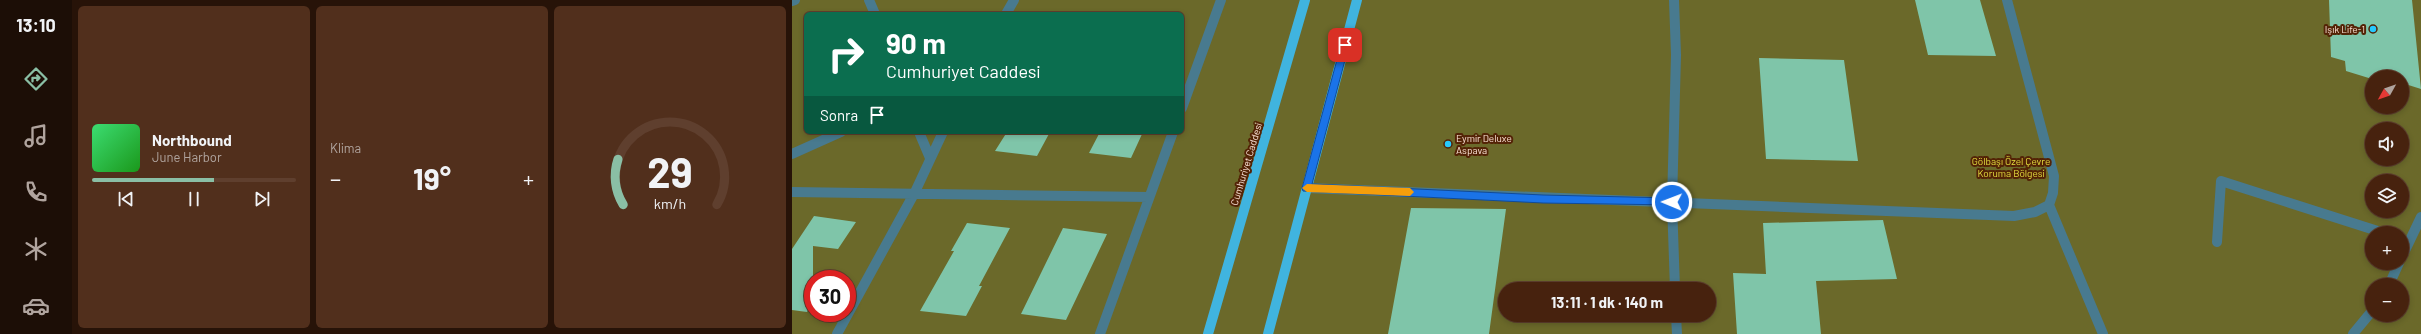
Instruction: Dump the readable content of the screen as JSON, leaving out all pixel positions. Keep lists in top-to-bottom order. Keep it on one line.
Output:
{"streets":{"main road":["Cumhuriyet Caddesi"]},"parks":["Gölbaşı Özel Çevre Koruma Bölgesi"],"places":["Işık Life-1","Eymir Deluxe Aspava"],"north":"bottom left","page":{"tabs":"13:10","tile":"Klima","turn":["90 m","Cumhuriyet Caddesi"],"map_buttons":["+","−"],"then":"Sonra","song":["Northbound","June Harbor"],"heat":["−","19°","+"],"limit":"30","trip":"13:11 · 1 dk · 140 m","gauge":["29","km/h"]}}
